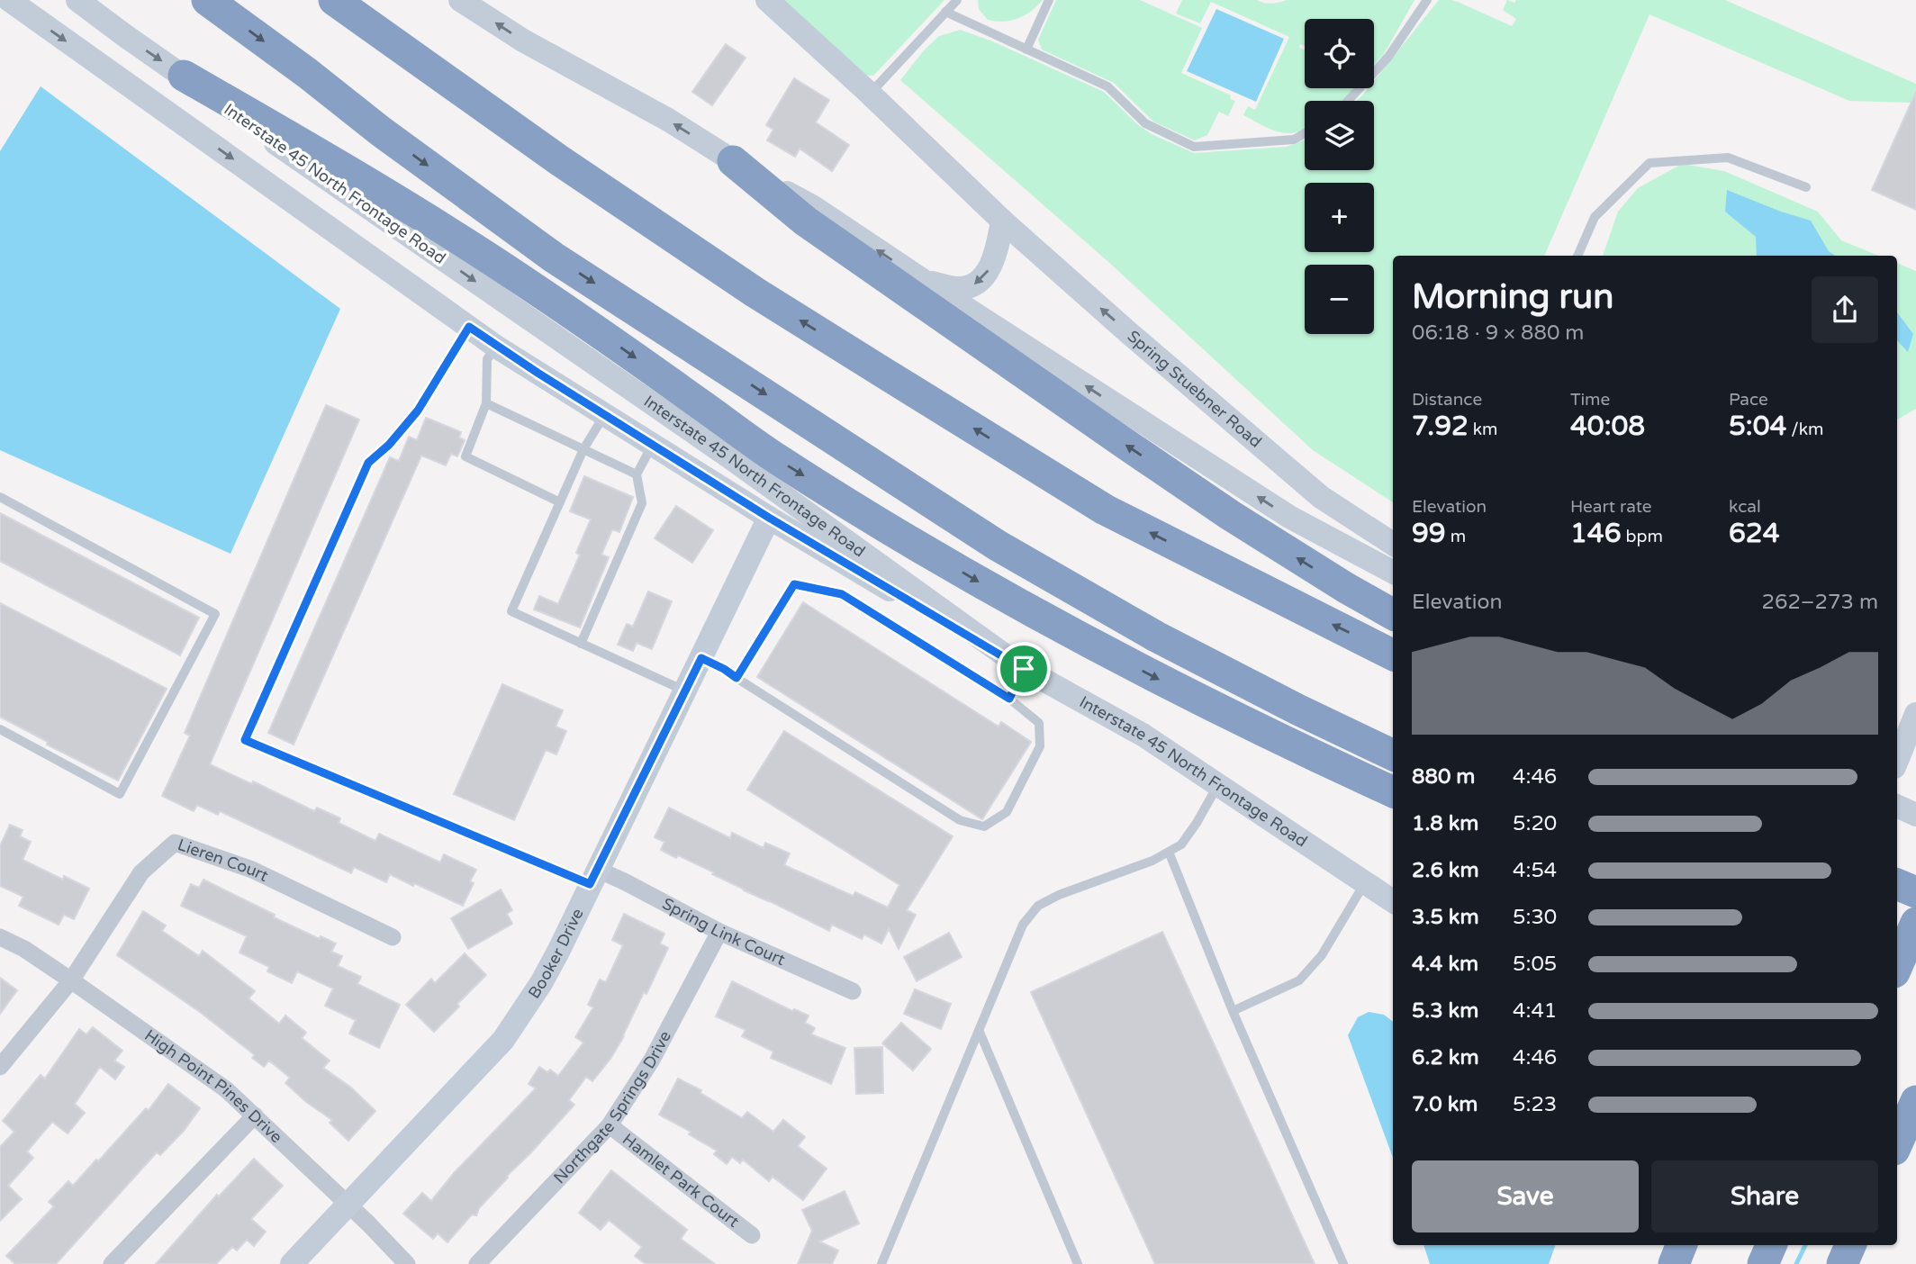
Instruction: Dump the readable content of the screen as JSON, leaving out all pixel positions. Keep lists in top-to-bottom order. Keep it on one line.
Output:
{"streets":{"main road":["Interstate 45 North Frontage Road","Spring Stuebner Road","Booker Drive"],"street":["Lieren Court","Spring Link Court","High Point Pines Drive","Northgate Springs Drive","Hamlet Park Court"]},"crossings":[["Lieren Court","High Point Pines Drive"],["Spring Link Court","Booker Drive"],["Spring Link Court","Northgate Springs Drive"],["Booker Drive","High Point Pines Drive"],["Northgate Springs Drive","Hamlet Park Court"]],"page":{"map_buttons":["+","−"],"heading":["Morning run","06:18 · 9 × 880 m"],"stats":[["Distance","7.92 km"],["Time","40:08"],["Pace","5:04 /km"],["Elevation","99 m"],["Heart rate","146 bpm"],["kcal","624"]],"chart":["Elevation","262–273 m"],"list":[{"name":"880 m","note":"4:46"},{"name":"1.8 km","note":"5:20"},{"name":"2.6 km","note":"4:54"},{"name":"3.5 km","note":"5:30"},{"name":"4.4 km","note":"5:05"},{"name":"5.3 km","note":"4:41"},{"name":"6.2 km","note":"4:46"},{"name":"7.0 km","note":"5:23"}],"buttons":["Save","Share"]}}
